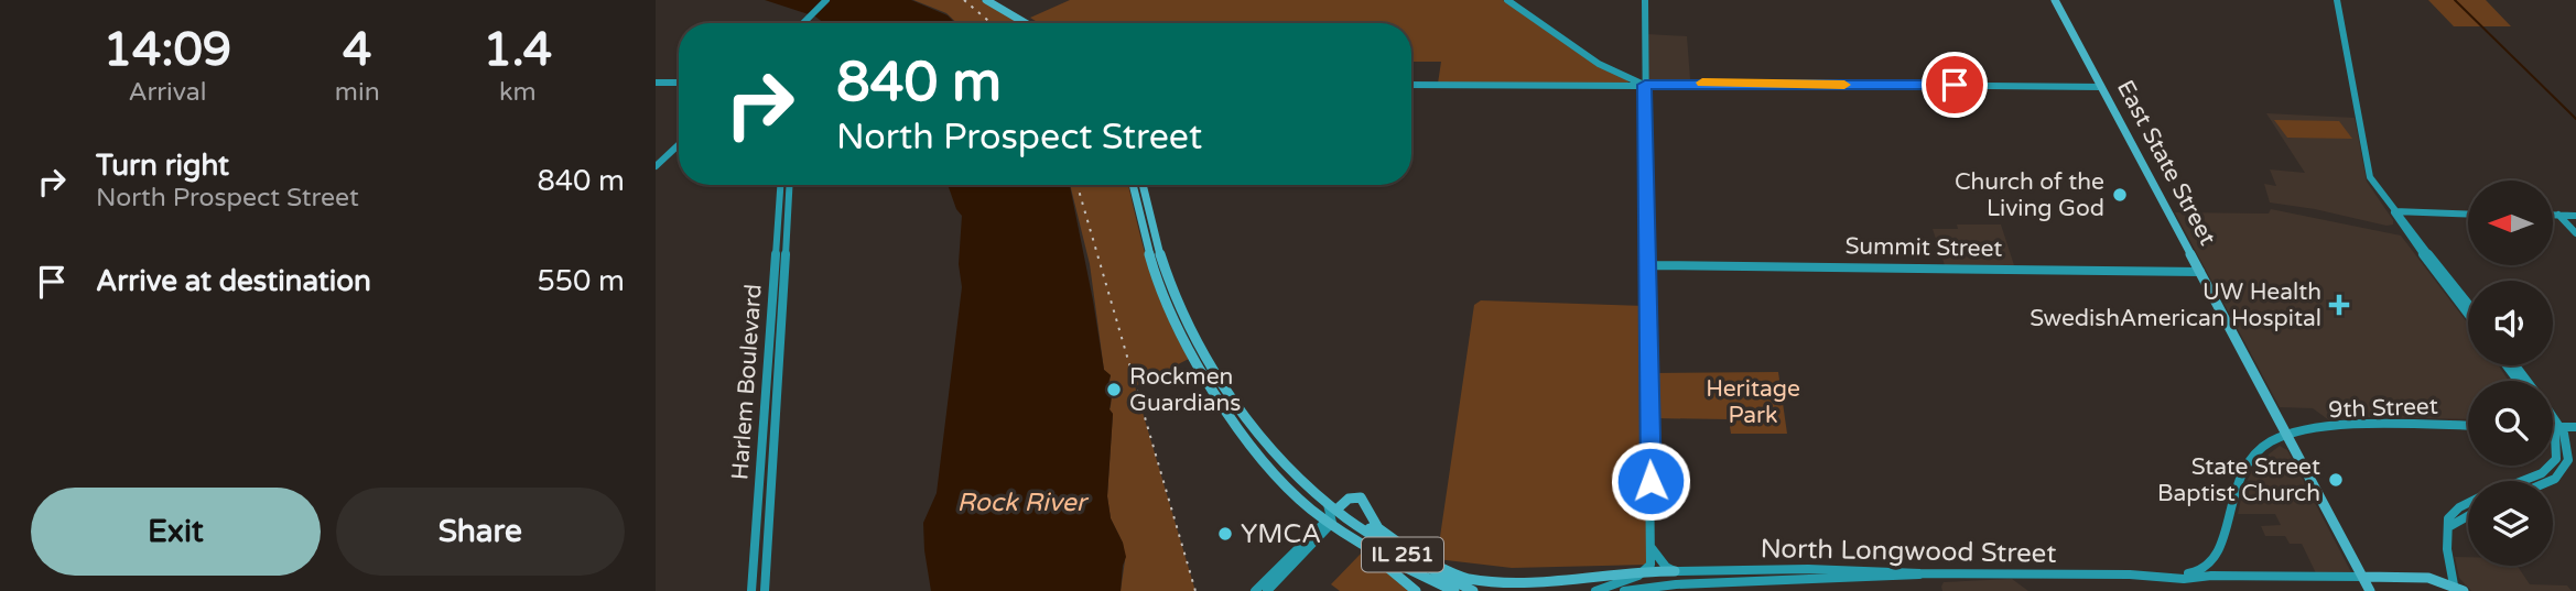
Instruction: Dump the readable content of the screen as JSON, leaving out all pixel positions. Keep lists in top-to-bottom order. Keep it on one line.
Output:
{"streets":{"main road":["East State Street","IL 251"],"street":["Summit Street","Harlem Boulevard","9th Street","North Longwood Street"]},"crossings":[["East State Street","Summit Street"],["East State Street","9th Street"],["East State Street","North Longwood Street"],["9th Street","North Longwood Street"]],"water":["Rock River"],"parks":["Heritage Park"],"places":{"other":["Church of the Living God","Rockmen Guardians","State Street Baptist Church","YMCA"],"health":["UW Health SwedishAmerican Hospital"]},"north":"left","page":{"eta":["14:09","Arrival","4","min","1.4","km"],"turn":["840 m","North Prospect Street"],"list":[{"name":"Turn right","note":"North Prospect Street","value":"840 m"},{"name":"Arrive at destination","value":"550 m"}],"buttons":["Exit","Share"]}}
